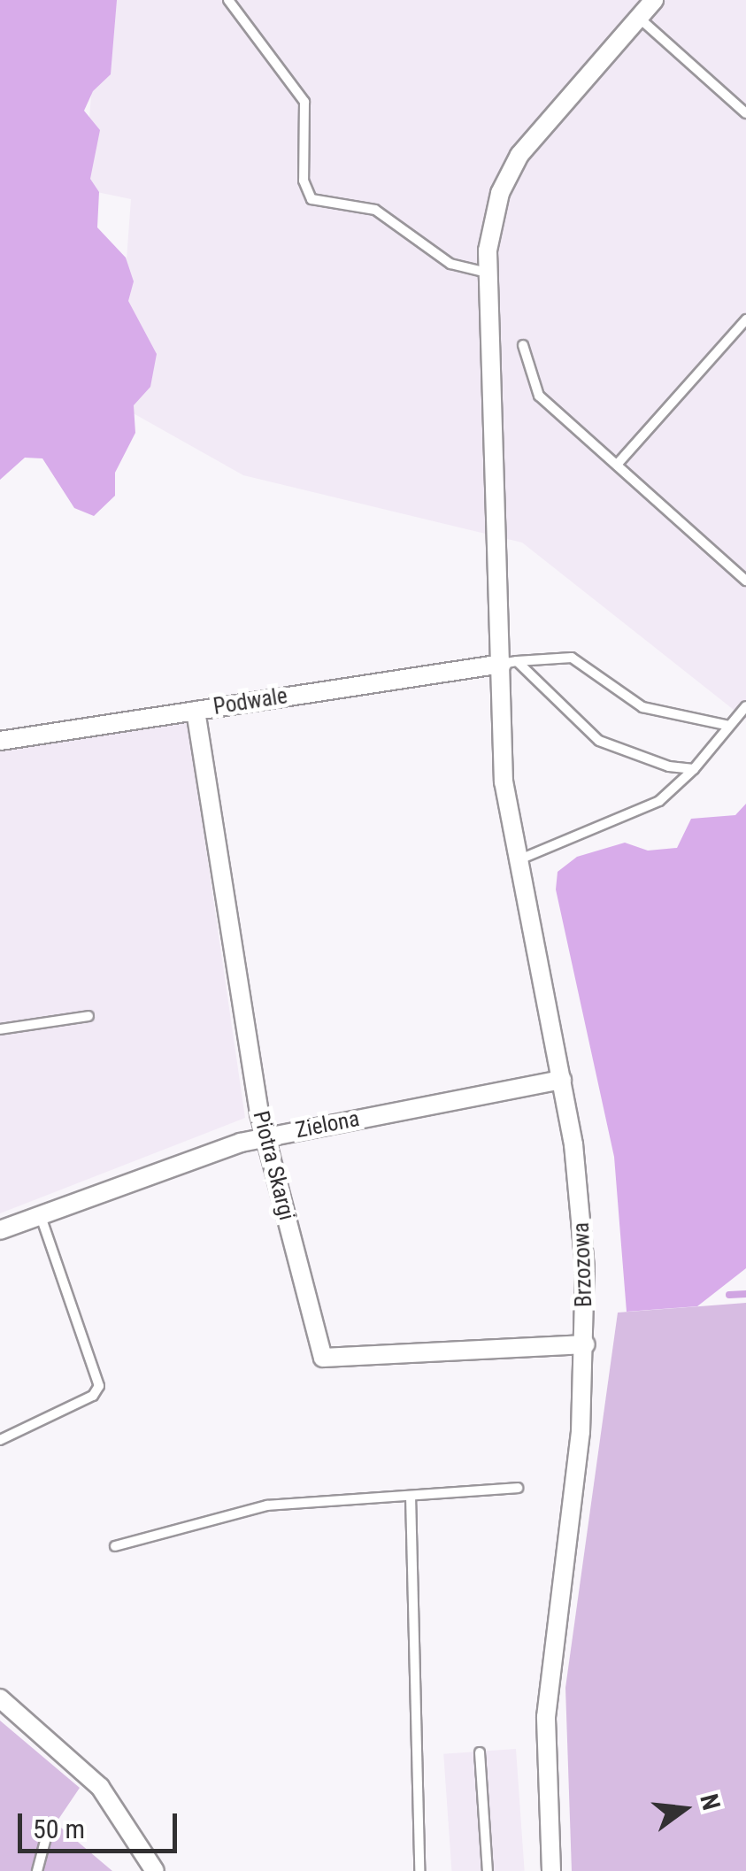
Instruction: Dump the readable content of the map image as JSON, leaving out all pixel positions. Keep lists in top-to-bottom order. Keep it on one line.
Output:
{"streets":{"street":["Podwale","Zielona","Piotra Skargi","Brzozowa"]},"crossings":[["Podwale","Piotra Skargi"],["Podwale","Brzozowa"],["Zielona","Piotra Skargi"],["Zielona","Brzozowa"],["Piotra Skargi","Brzozowa"]],"scale_bar":"50 m","north":"right"}
